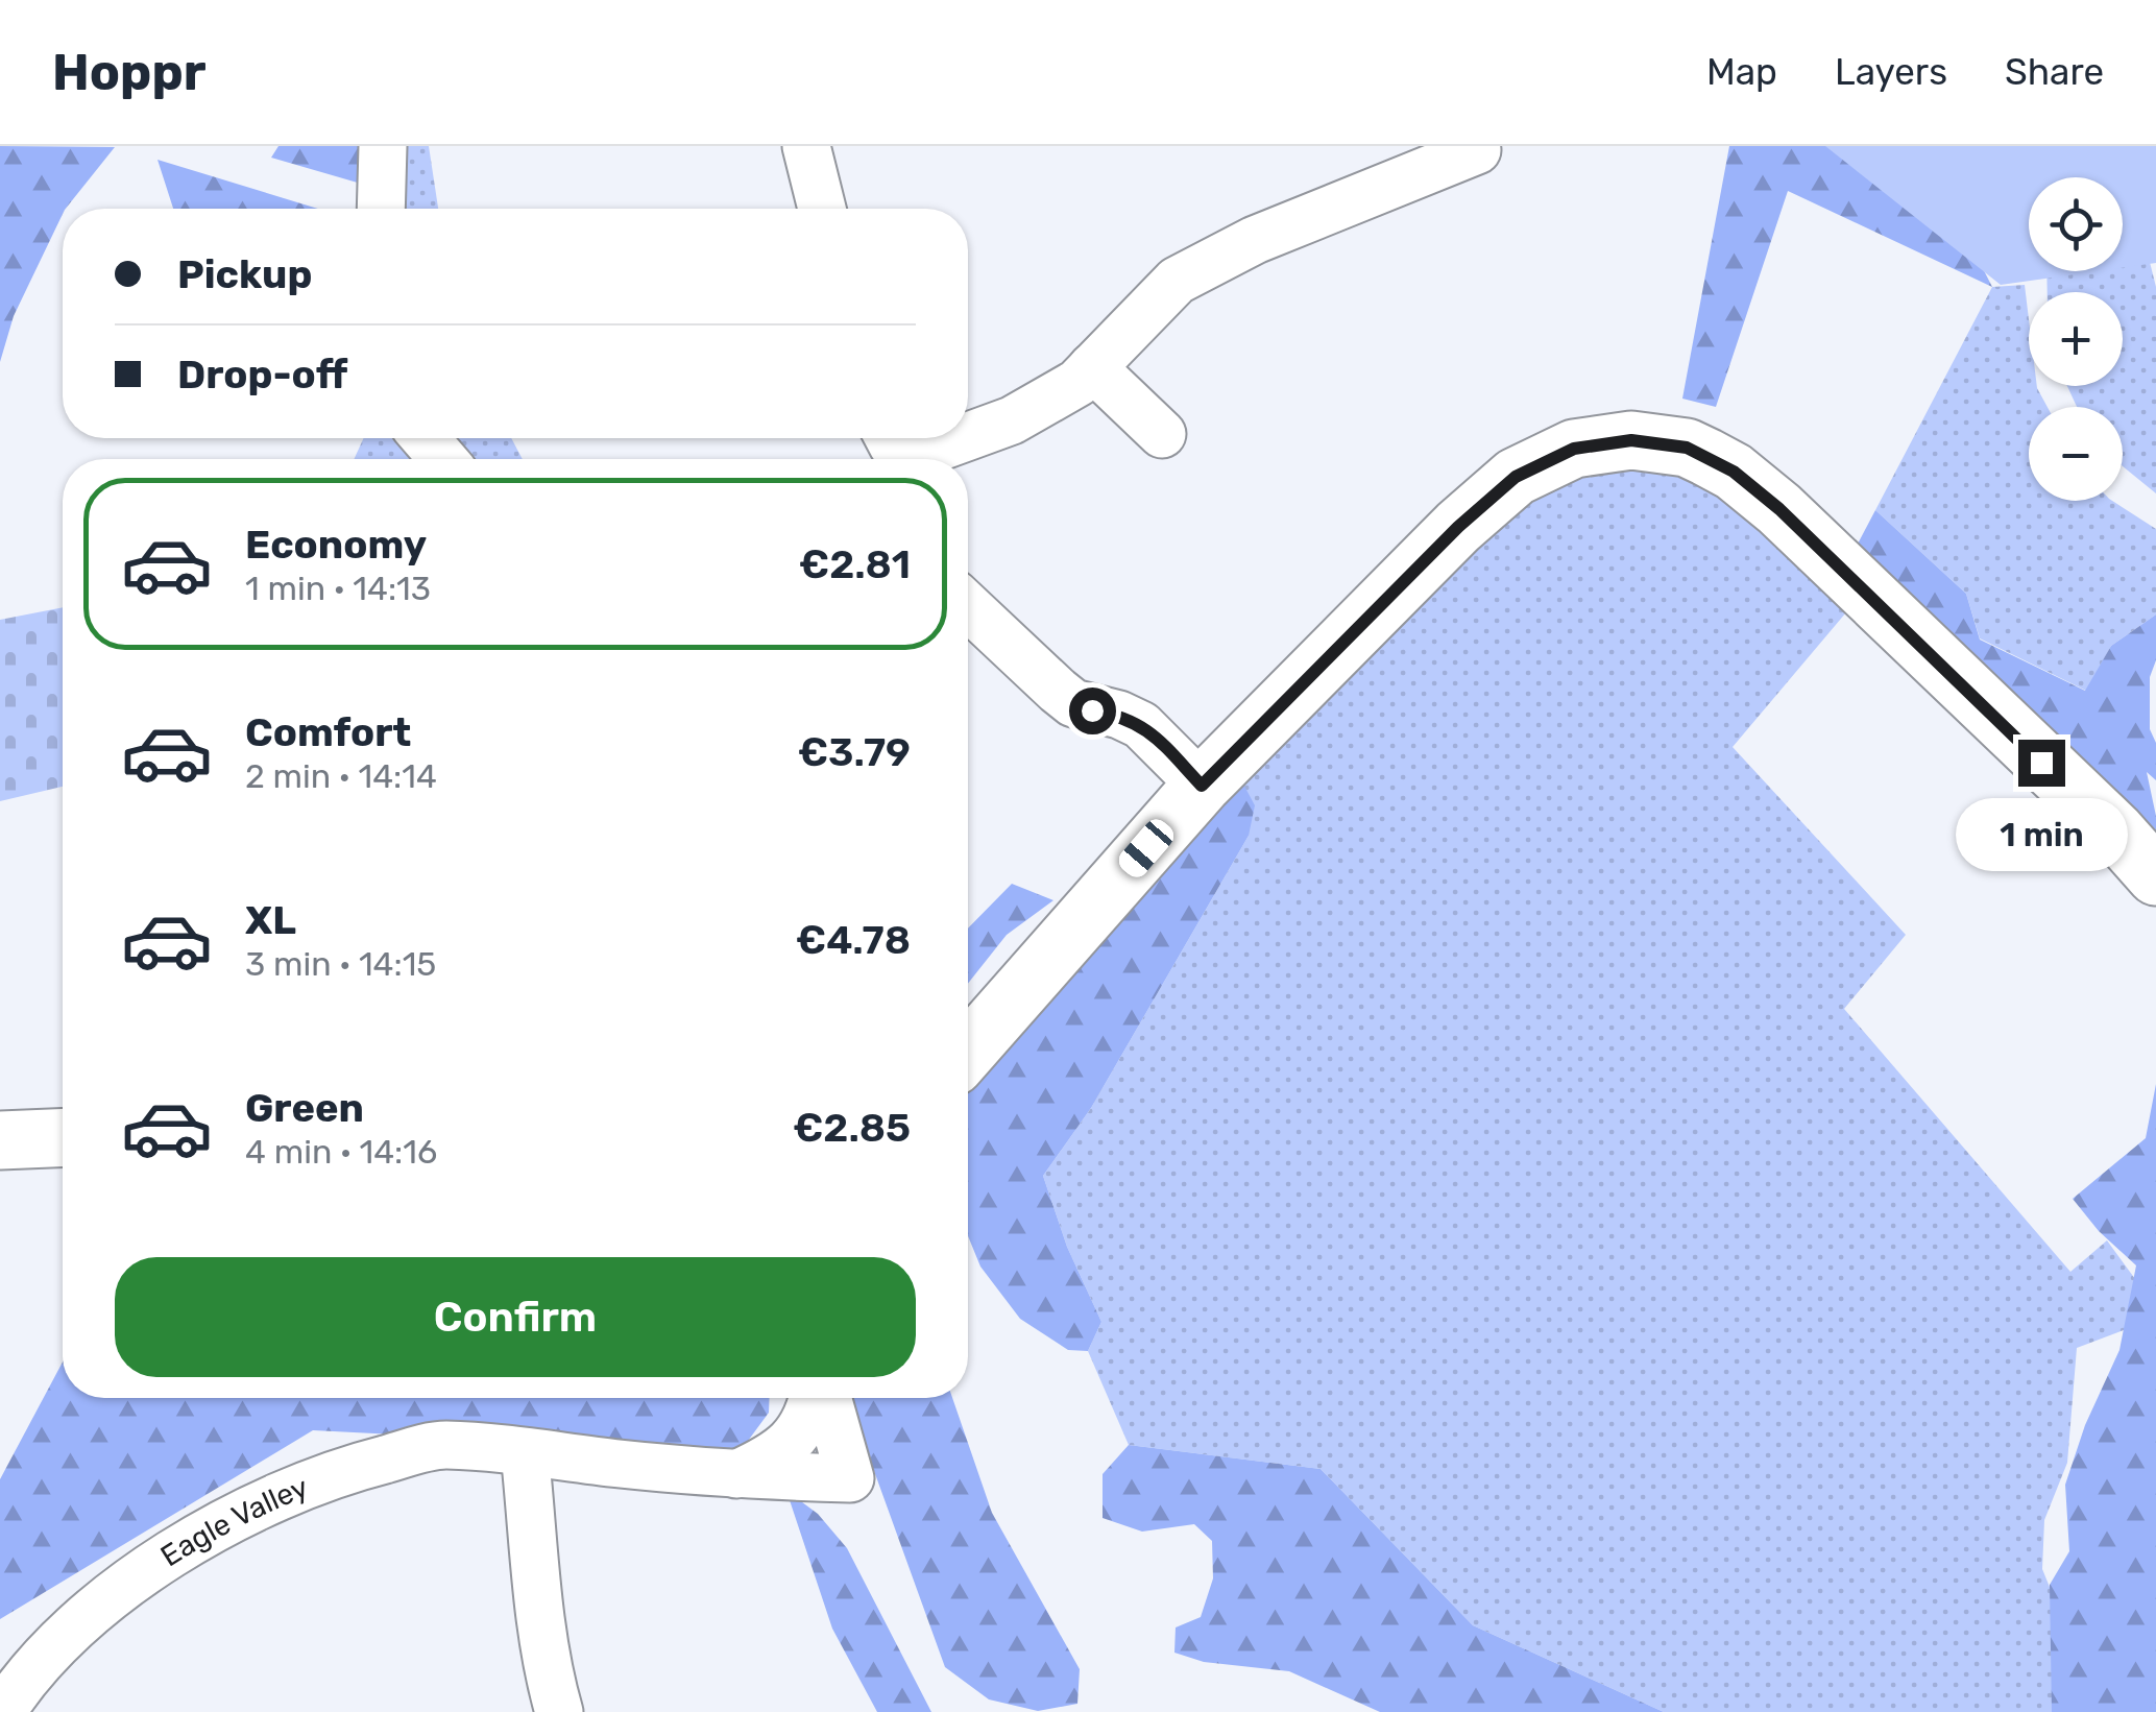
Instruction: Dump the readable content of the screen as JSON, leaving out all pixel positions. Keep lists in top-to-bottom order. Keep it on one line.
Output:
{"streets":{"street":["Eagle Valley"]},"page":{"header":"Hoppr","nav":["Map","Layers","Share"],"map_buttons":["+","−"],"banner":["Pickup","Drop-off"],"list":[{"name":"Economy","note":"1 min · 14:13","value":"€2.81"},{"name":"Comfort","note":"2 min · 14:14","value":"€3.79"},{"name":"XL","note":"3 min · 14:15","value":"€4.78"},{"name":"Green","note":"4 min · 14:16","value":"€2.85"}],"bubble":"1 min","buttons":"Confirm"}}
